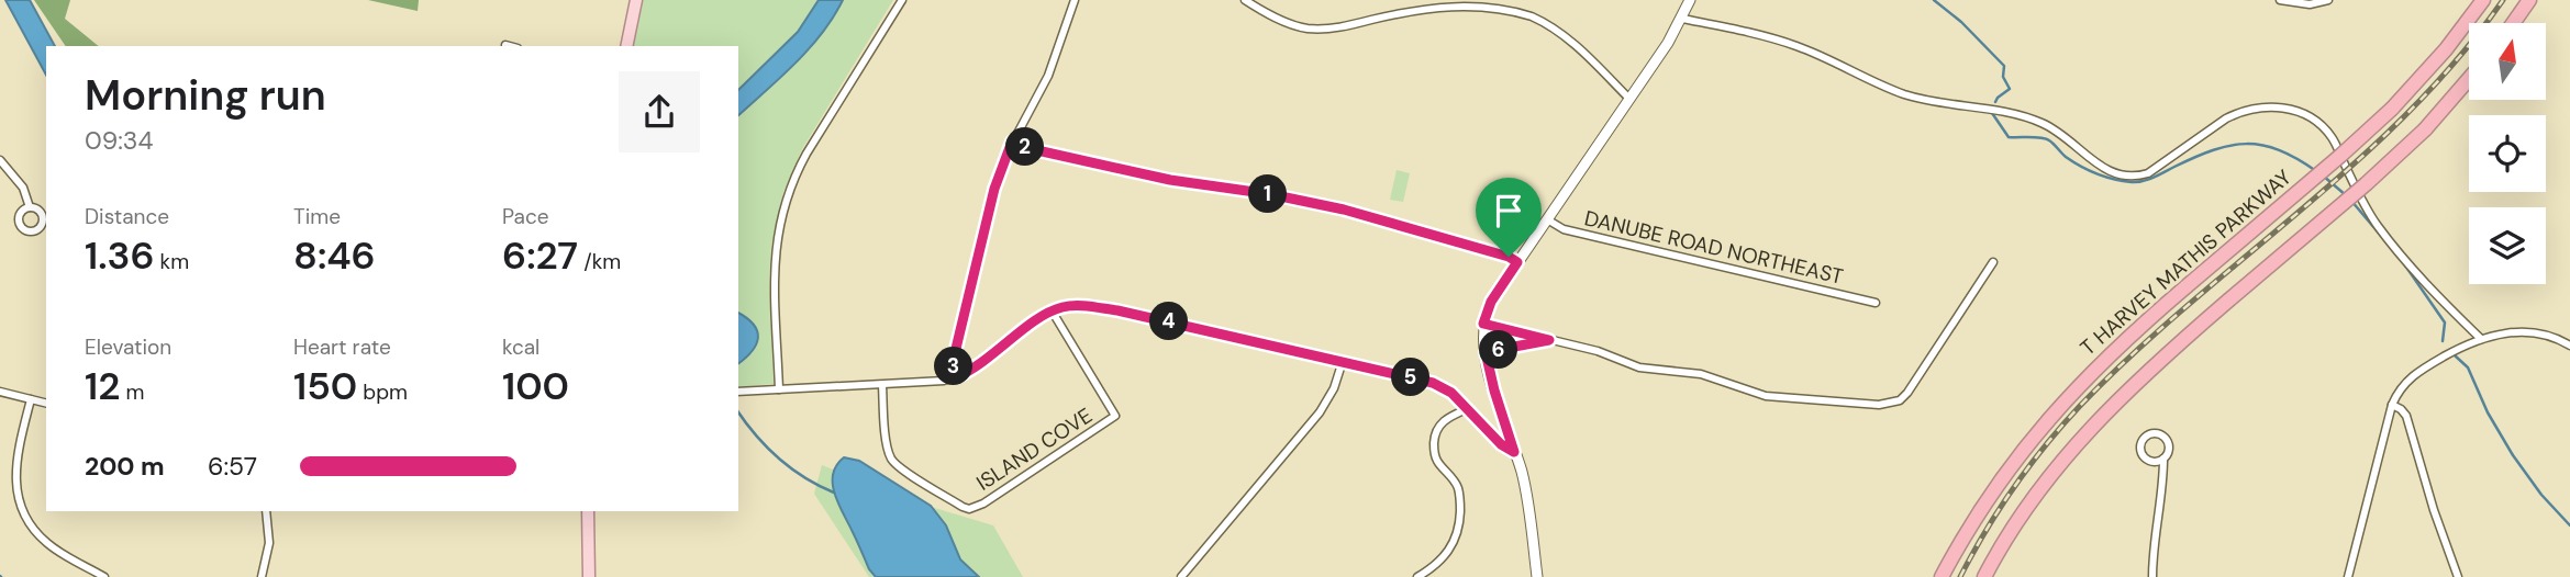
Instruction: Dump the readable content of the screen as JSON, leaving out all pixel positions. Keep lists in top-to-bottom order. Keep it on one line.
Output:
{"streets":{"highway":["T HARVEY MATHIS PARKWAY"],"street":["DANUBE ROAD NORTHEAST","ISLAND COVE"]},"north":"top","page":{"heading":["Morning run","09:34"],"pins":["2","1","4","6","3","5"],"stats":[["Distance","1.36 km"],["Time","8:46"],["Pace","6:27 /km"],["Elevation","12 m"],["Heart rate","150 bpm"],["kcal","100"]],"list":[{"name":"200 m","note":"6:57"}]}}
